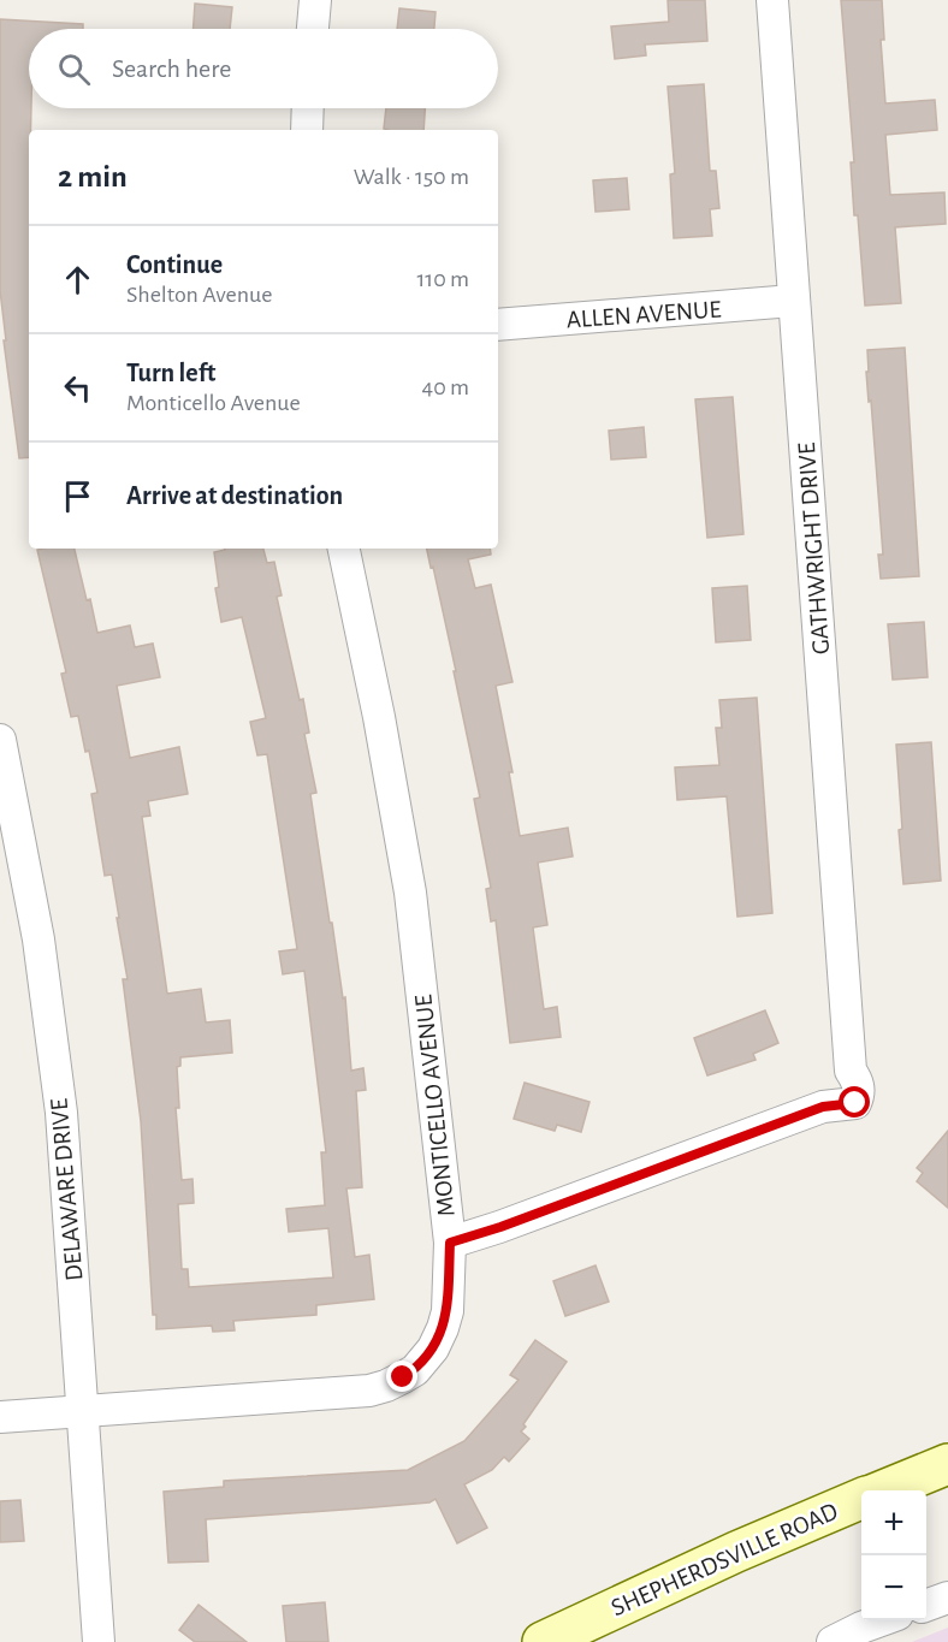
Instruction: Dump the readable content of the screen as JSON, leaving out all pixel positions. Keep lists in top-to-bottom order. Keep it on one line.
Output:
{"streets":{"main road":["SHEPHERDSVILLE ROAD"],"street":["ALLEN AVENUE","GATHWRIGHT DRIVE","MONTICELLO AVENUE","DELAWARE DRIVE"]},"crossings":[["ALLEN AVENUE","GATHWRIGHT DRIVE"],["GATHWRIGHT DRIVE","MONTICELLO AVENUE"],["MONTICELLO AVENUE","DELAWARE DRIVE"]],"page":{"search":"Search here","heading":["2 min","Walk · 150 m"],"list":[["Continue","Shelton Avenue","110 m"],["Turn left","Monticello Avenue","40 m"],"Arrive at destination"],"map_buttons":["+","−"]}}
